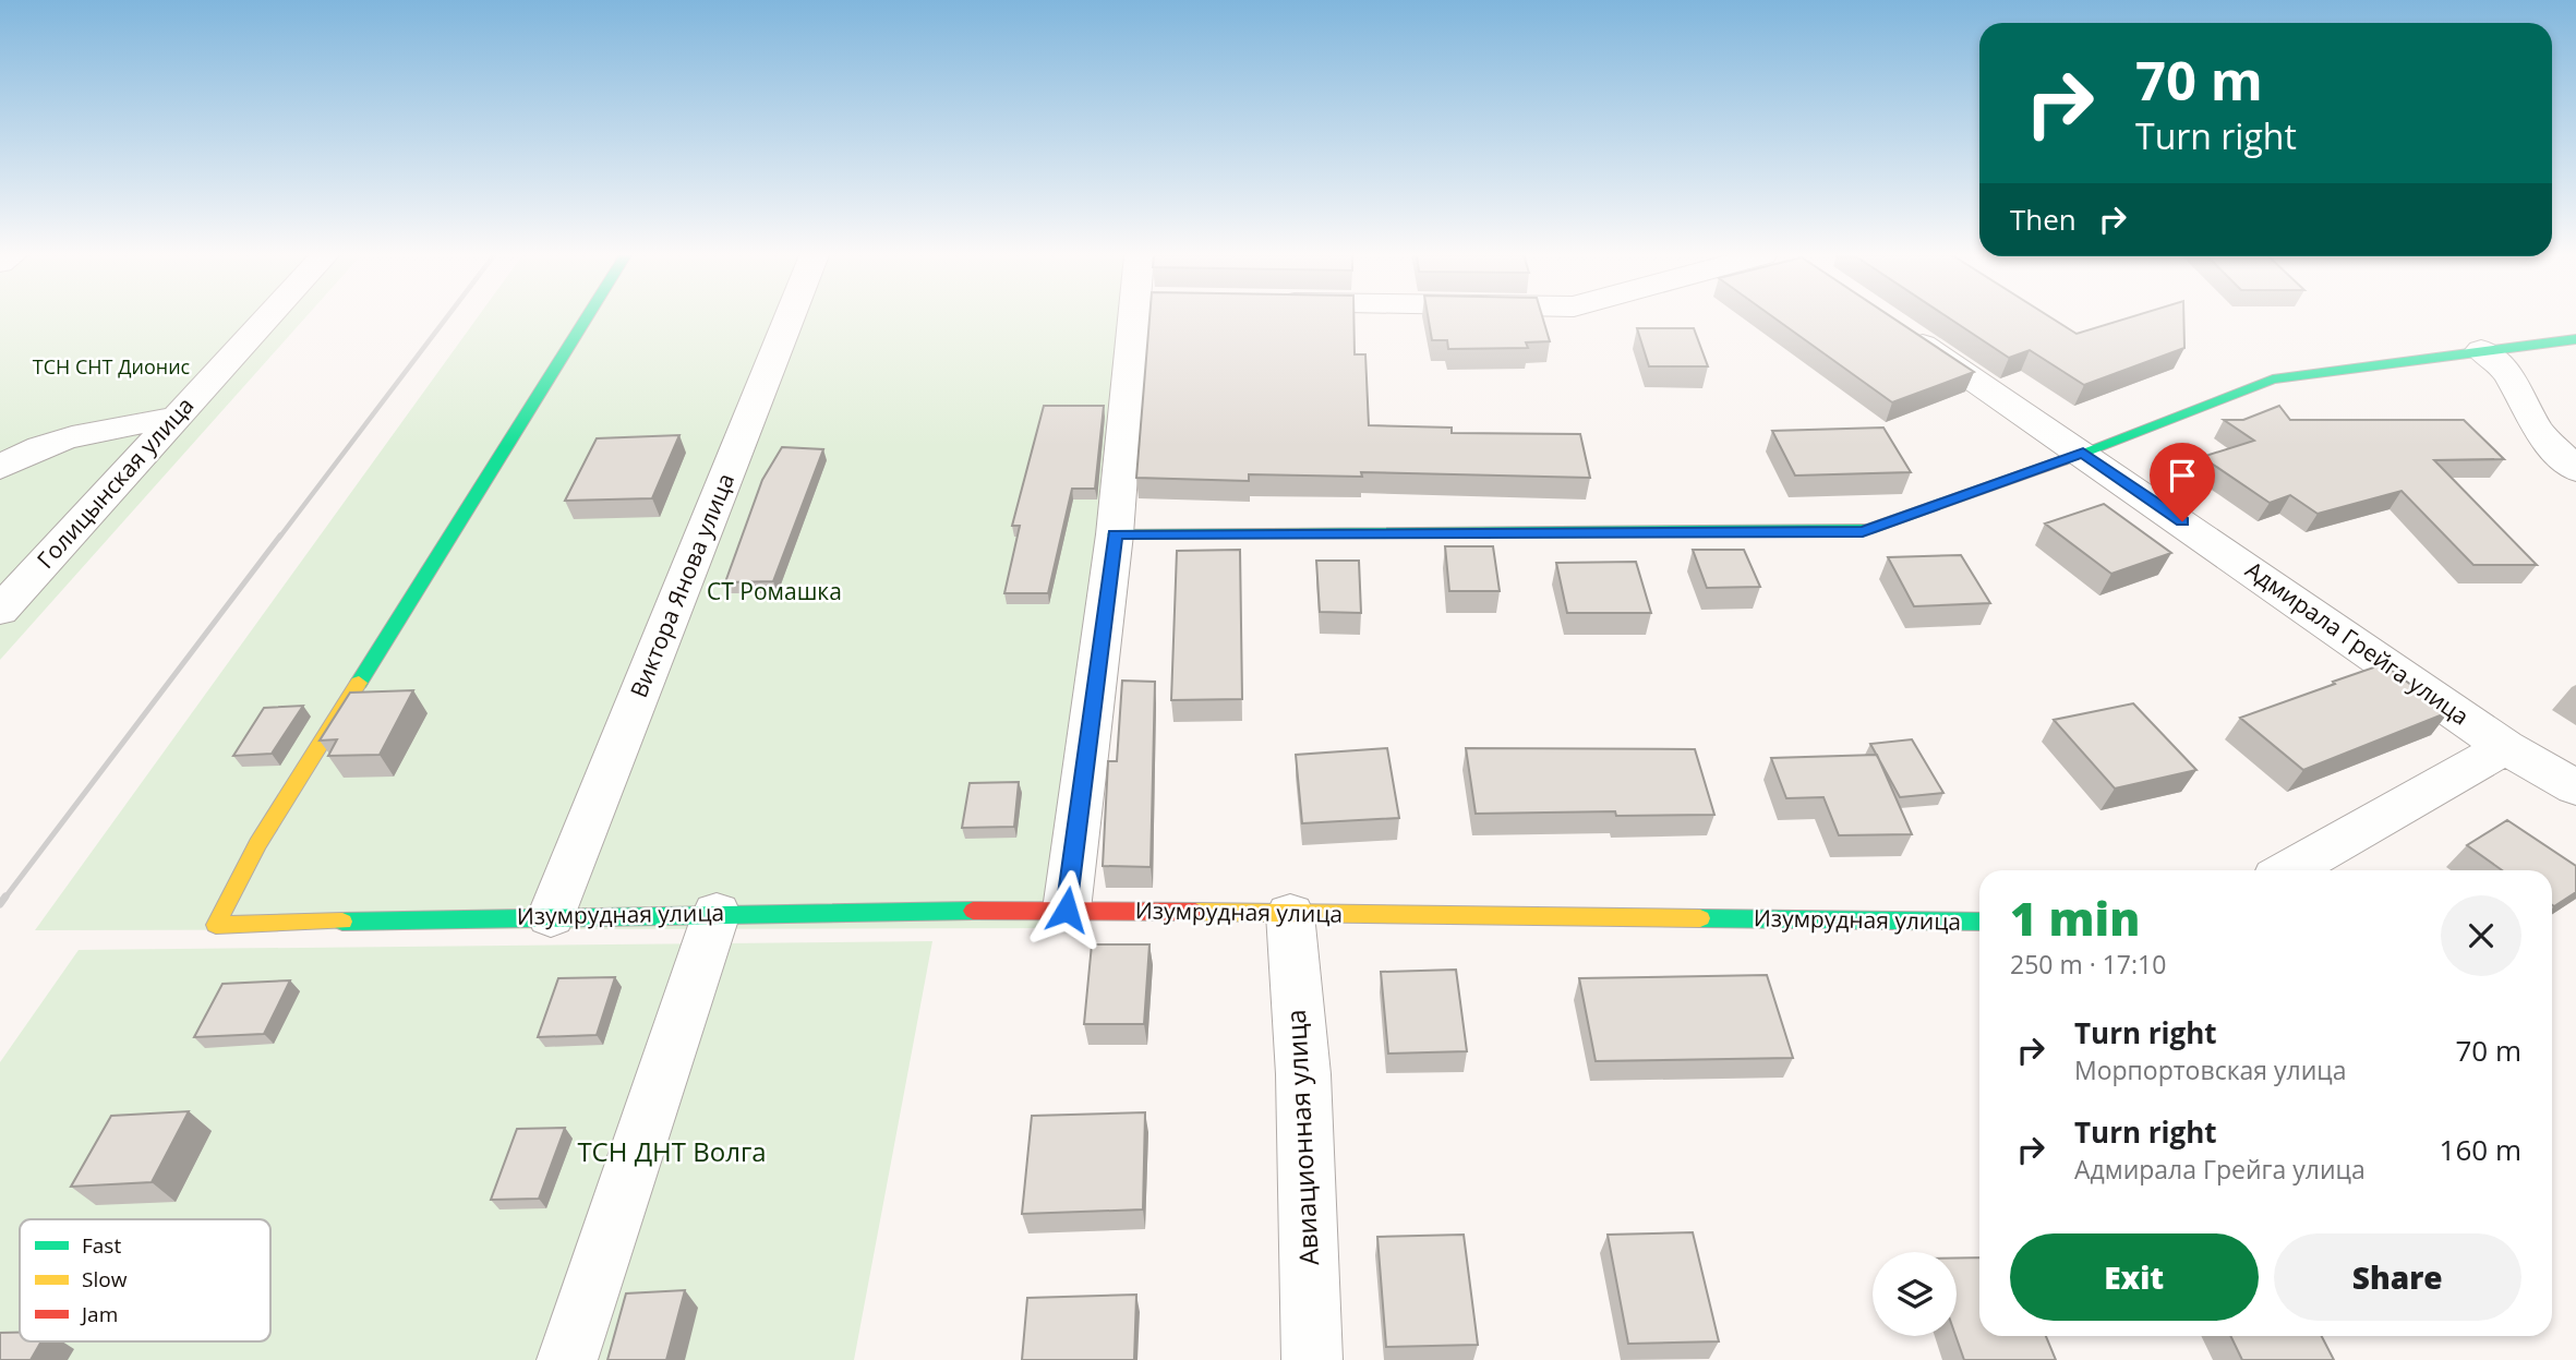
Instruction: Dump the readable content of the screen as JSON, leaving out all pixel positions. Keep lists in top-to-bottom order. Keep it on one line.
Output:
{"streets":{"street":["Голицынская улица","Виктора Янова улица","Адмирала Грейга улица","Изумрудная улица","Авиационная улица"]},"crossings":[["Виктора Янова улица","Изумрудная улица"],["Изумрудная улица","Авиационная улица"]],"parks":["ТСН СНТ Дионис","СТ Ромашка","ТСН ДНТ Волга"],"legend":["Fast","Slow","Jam"],"page":{"turn":["70 m","Turn right"],"then":"Then","heading":["1 min","250 m · 17:10"],"list":[{"name":"Turn right","note":"Морпортовская улица","value":"70 m"},{"name":"Turn right","note":"Адмирала Грейга улица","value":"160 m"}],"buttons":["Exit","Share"]}}
